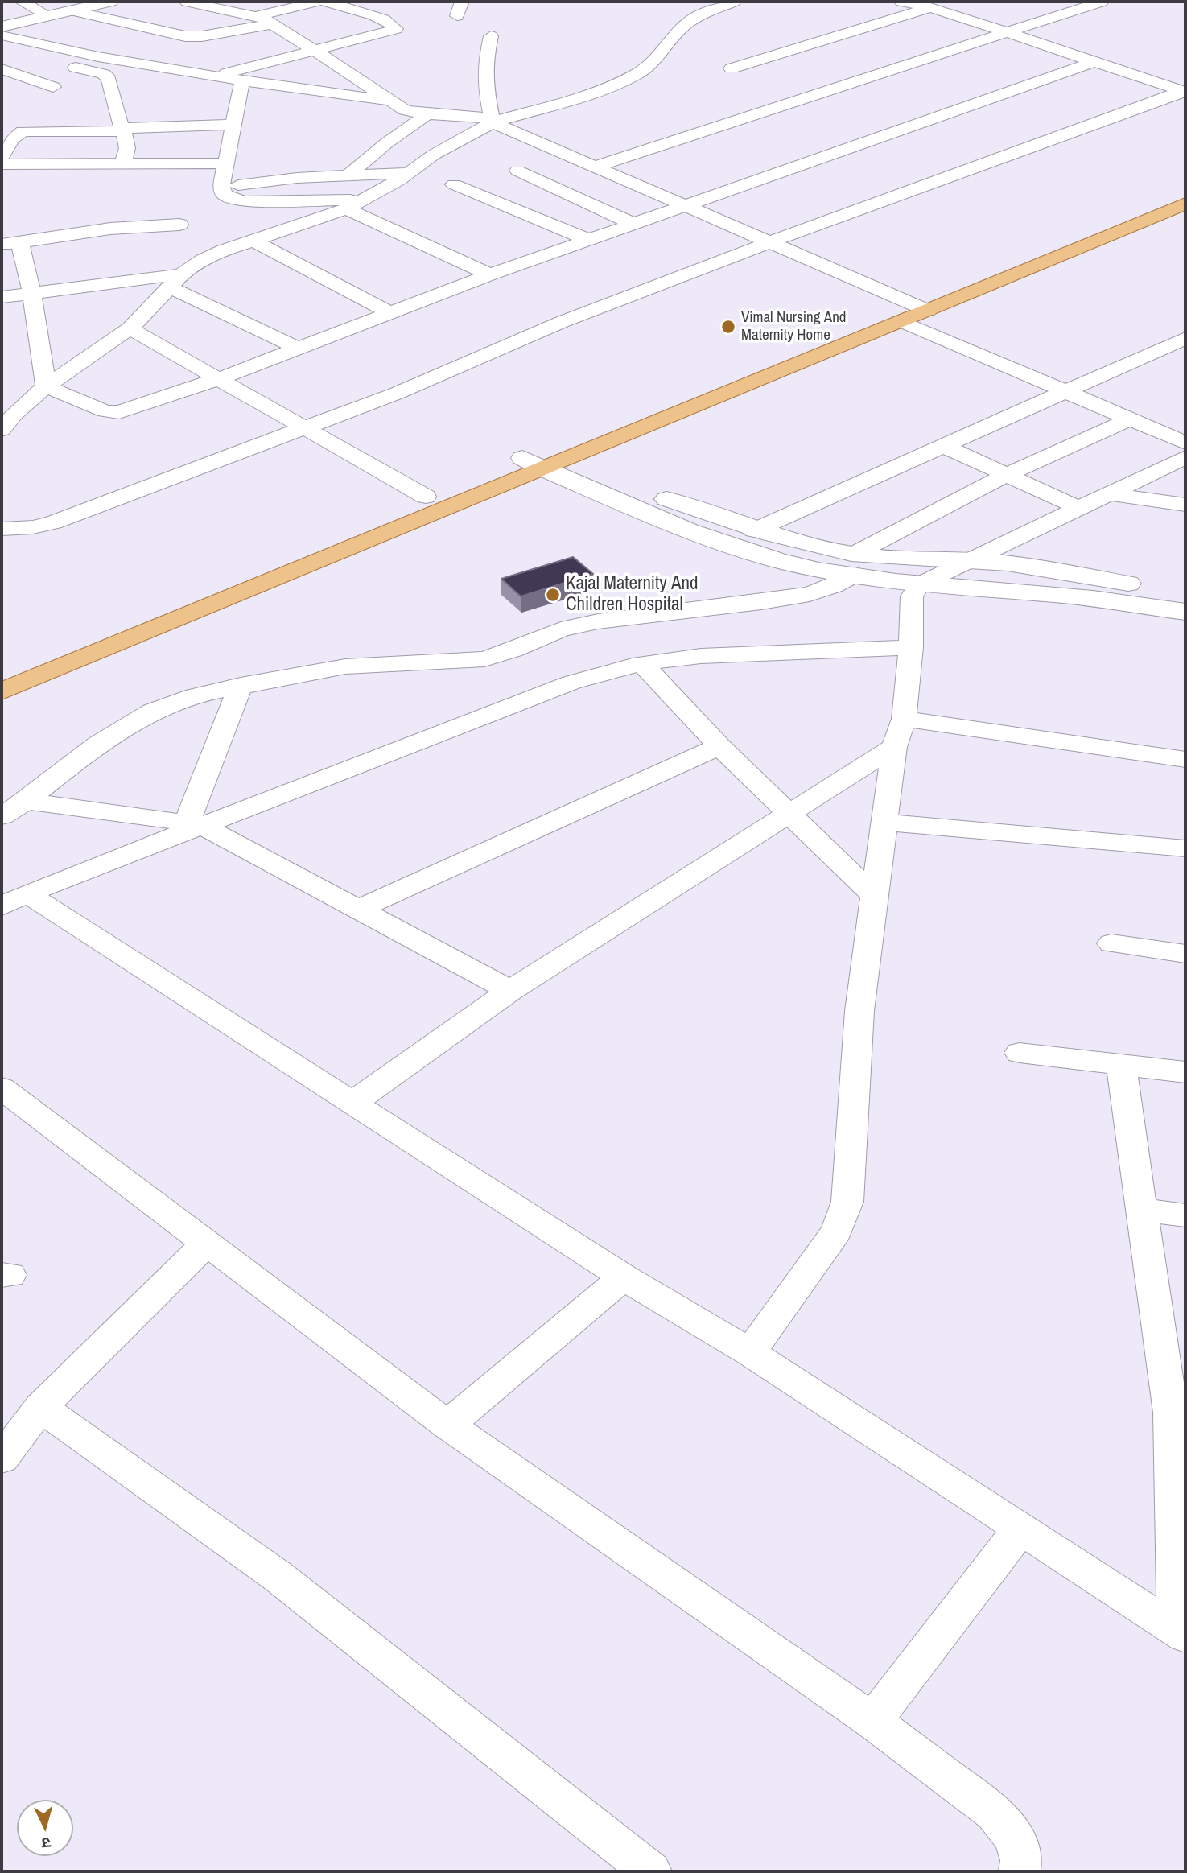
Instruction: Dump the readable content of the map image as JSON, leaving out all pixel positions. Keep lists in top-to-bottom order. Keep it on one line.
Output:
{"places":["Vimal Nursing And Maternity Home","Kajal Maternity And Children Hospital"],"north":"bottom"}
